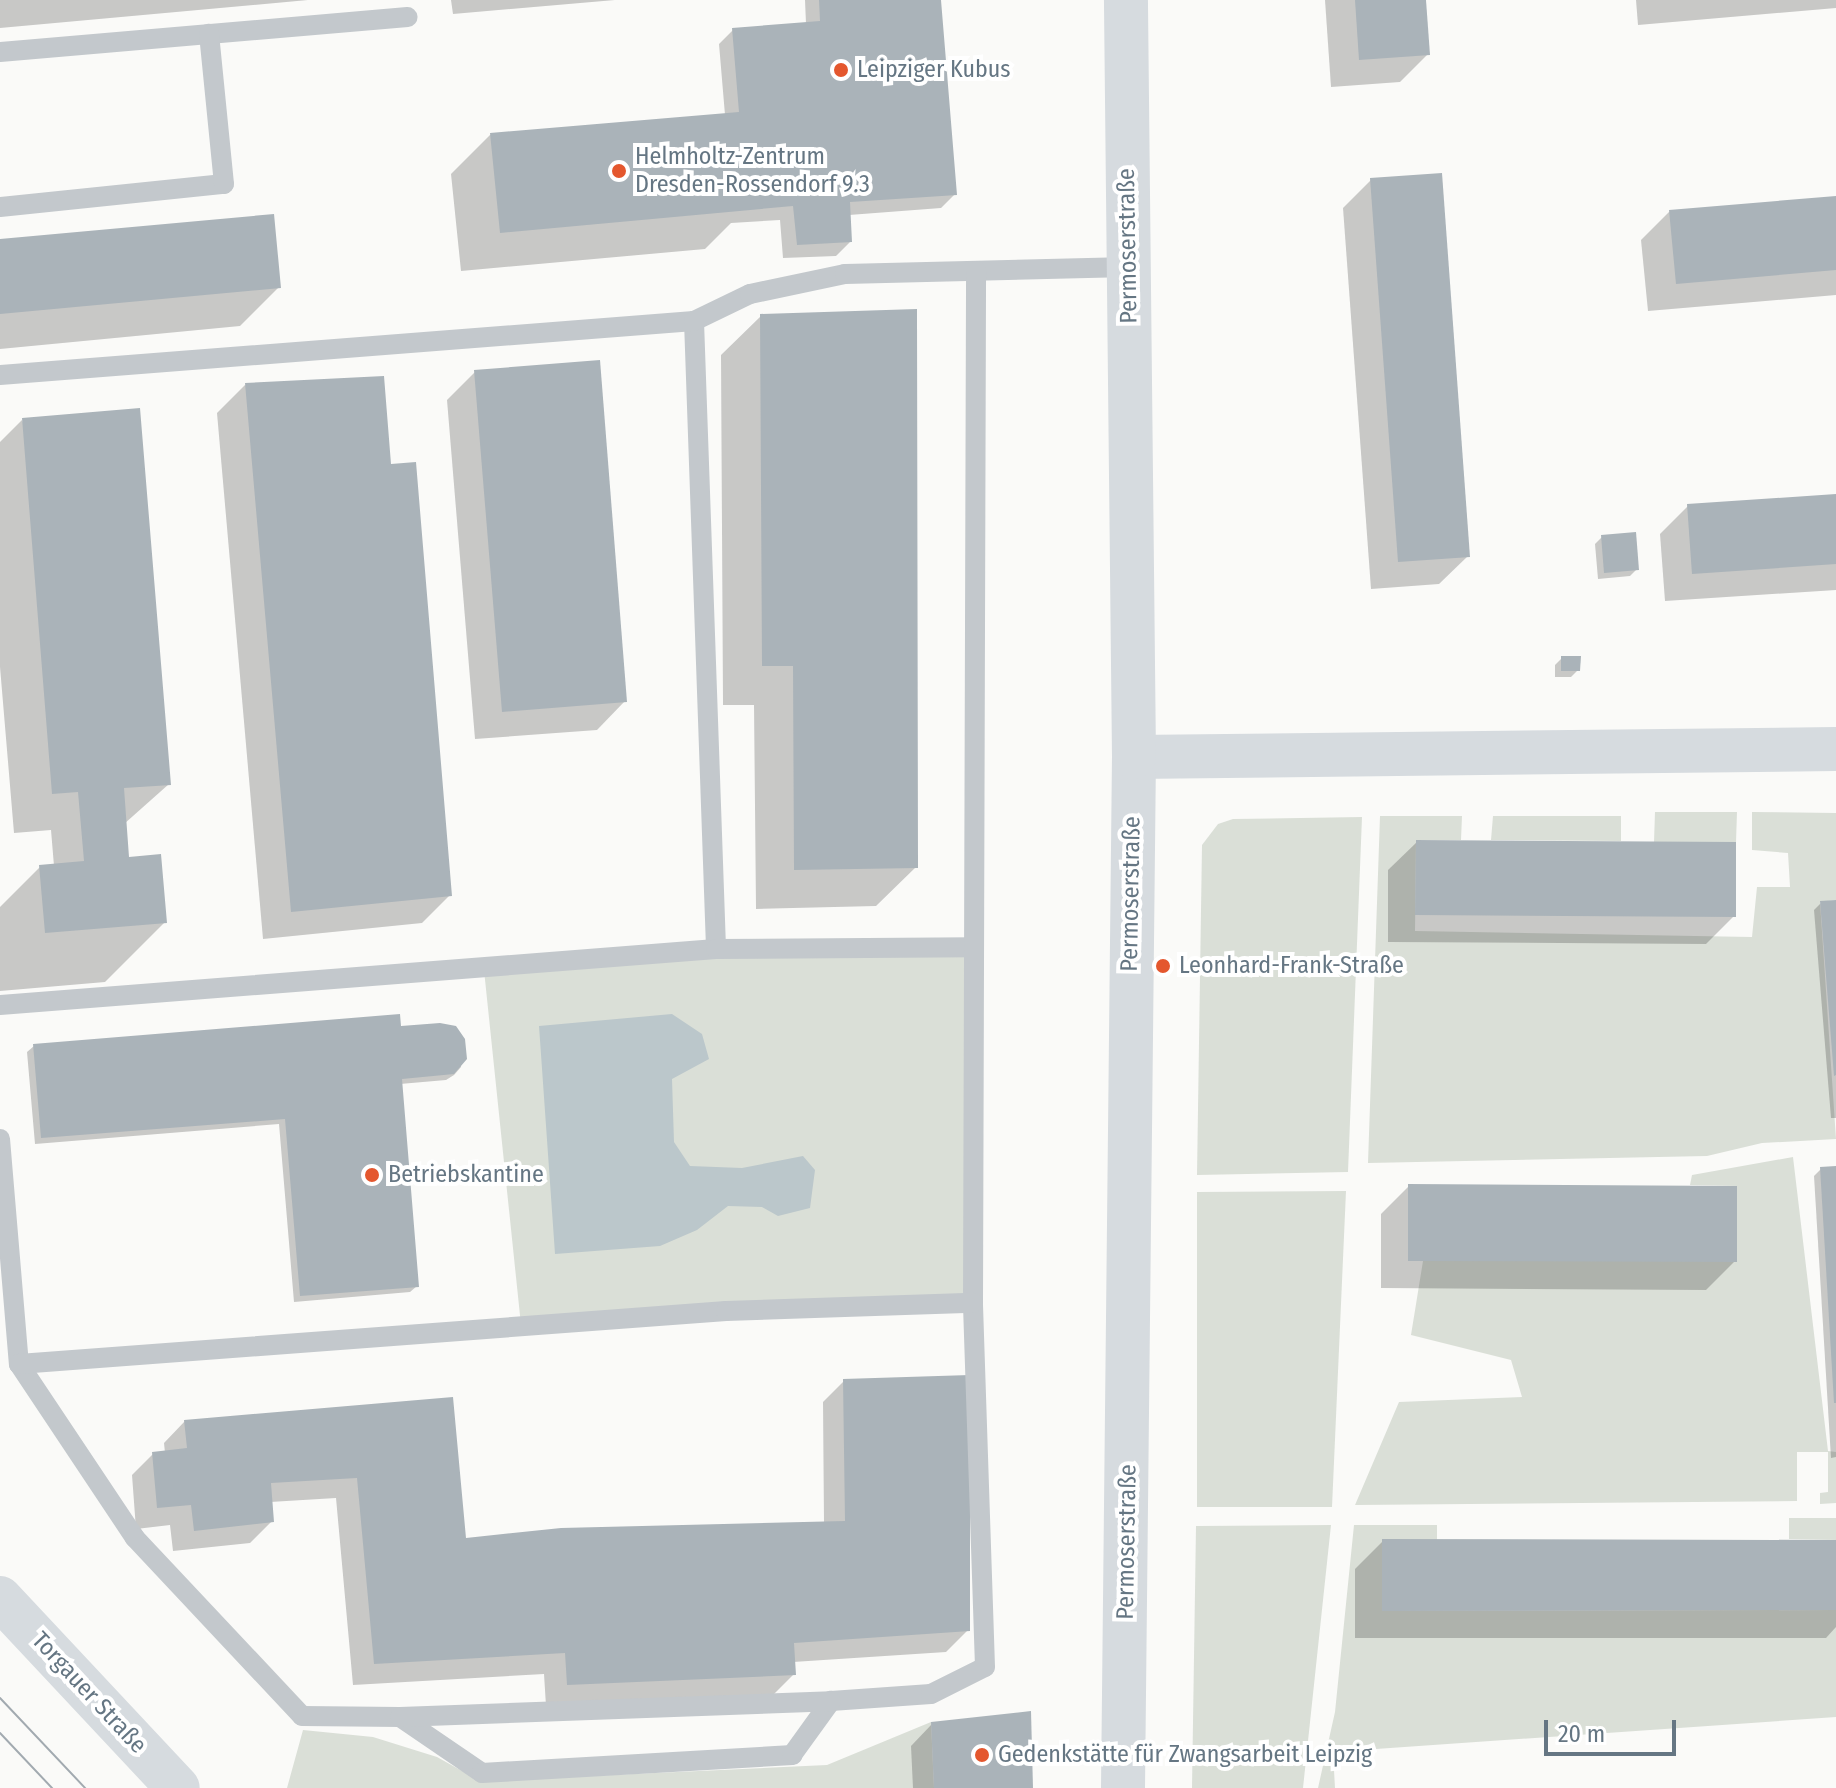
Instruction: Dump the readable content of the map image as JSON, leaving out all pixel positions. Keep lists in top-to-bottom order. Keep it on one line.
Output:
{"streets":{"main road":["Permoserstraße","Torgauer Straße"]},"places":["Leipziger Kubus","Helmholtz-Zentrum Dresden-Rossendorf 9.3","Leonhard-Frank-Straße","Betriebskantine","Gedenkstätte für Zwangsarbeit Leipzig"],"scale_bar":"20 m"}
